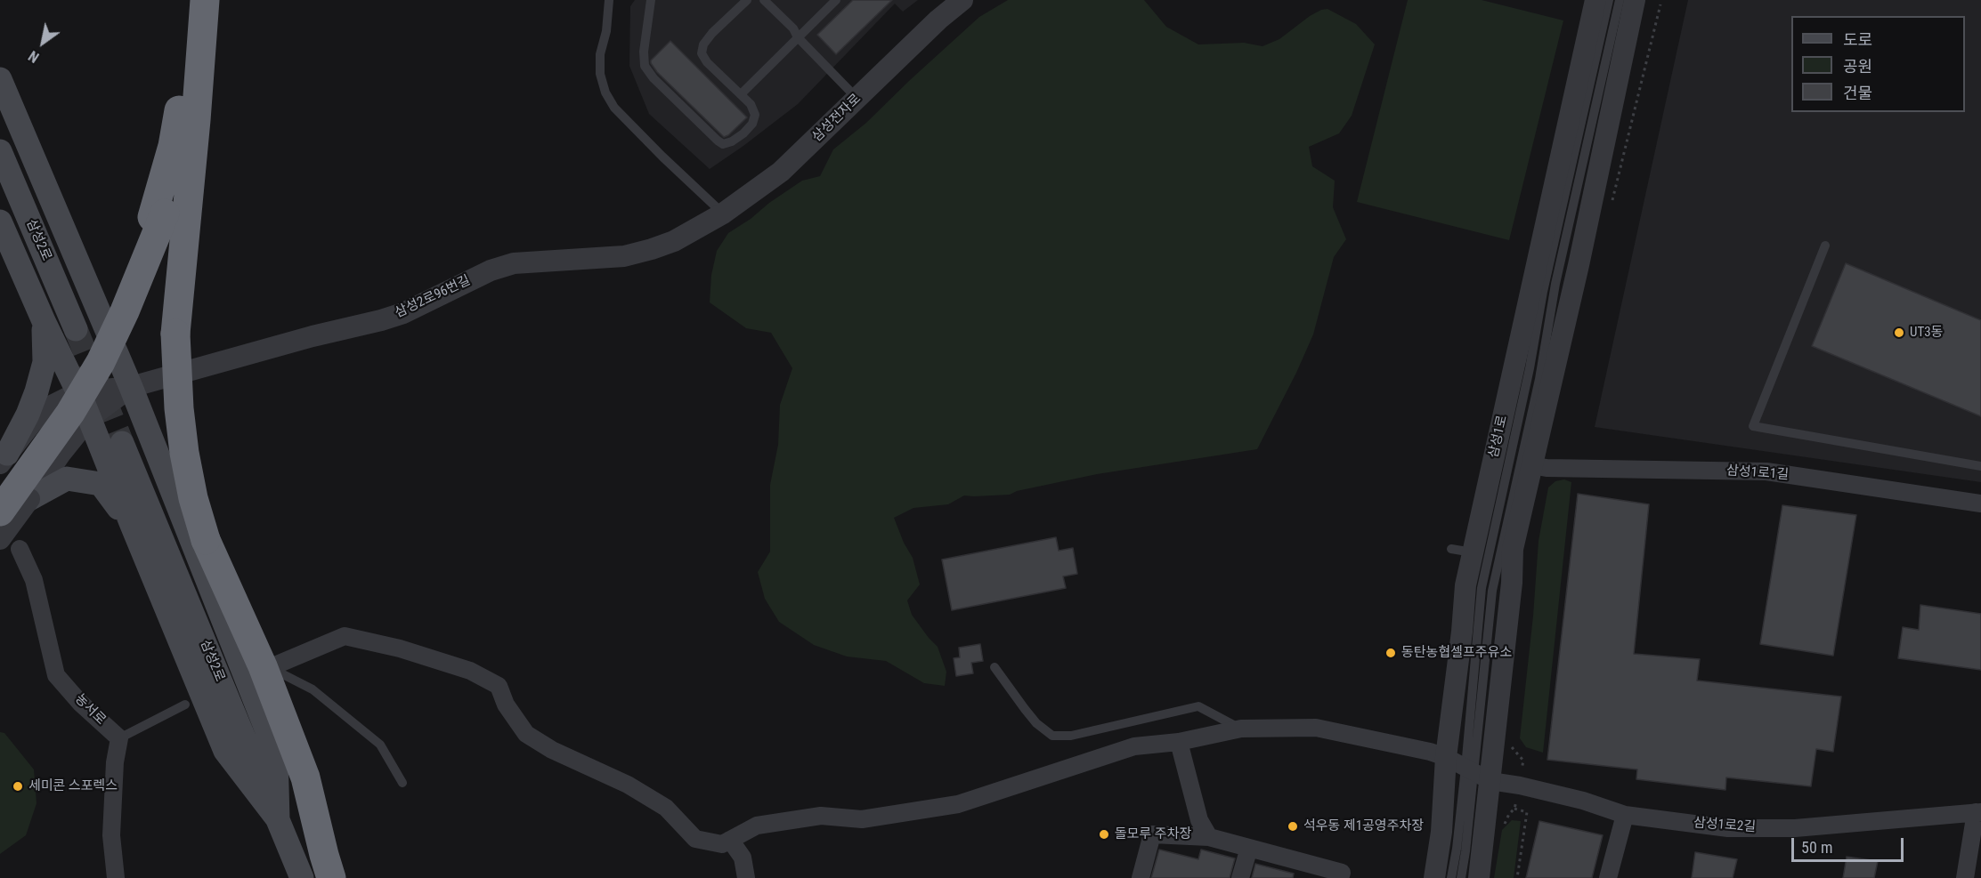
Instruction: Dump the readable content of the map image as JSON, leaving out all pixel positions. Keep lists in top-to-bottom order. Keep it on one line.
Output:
{"streets":{"main road":["삼성2로"],"street":["삼성전자로","삼성2로96번길","삼성1로","삼성1로1길","농서로","삼성1로2길"]},"crossings":[["삼성전자로","삼성2로96번길"],["삼성1로","삼성1로2길"]],"places":["UT3동","동탄농협셀프주유소","세미콘 스포렉스","석우동 제1공영주차장","돌모루 주차장"],"legend":["도로","공원","건물"],"scale_bar":"50 m","north":"bottom left"}
